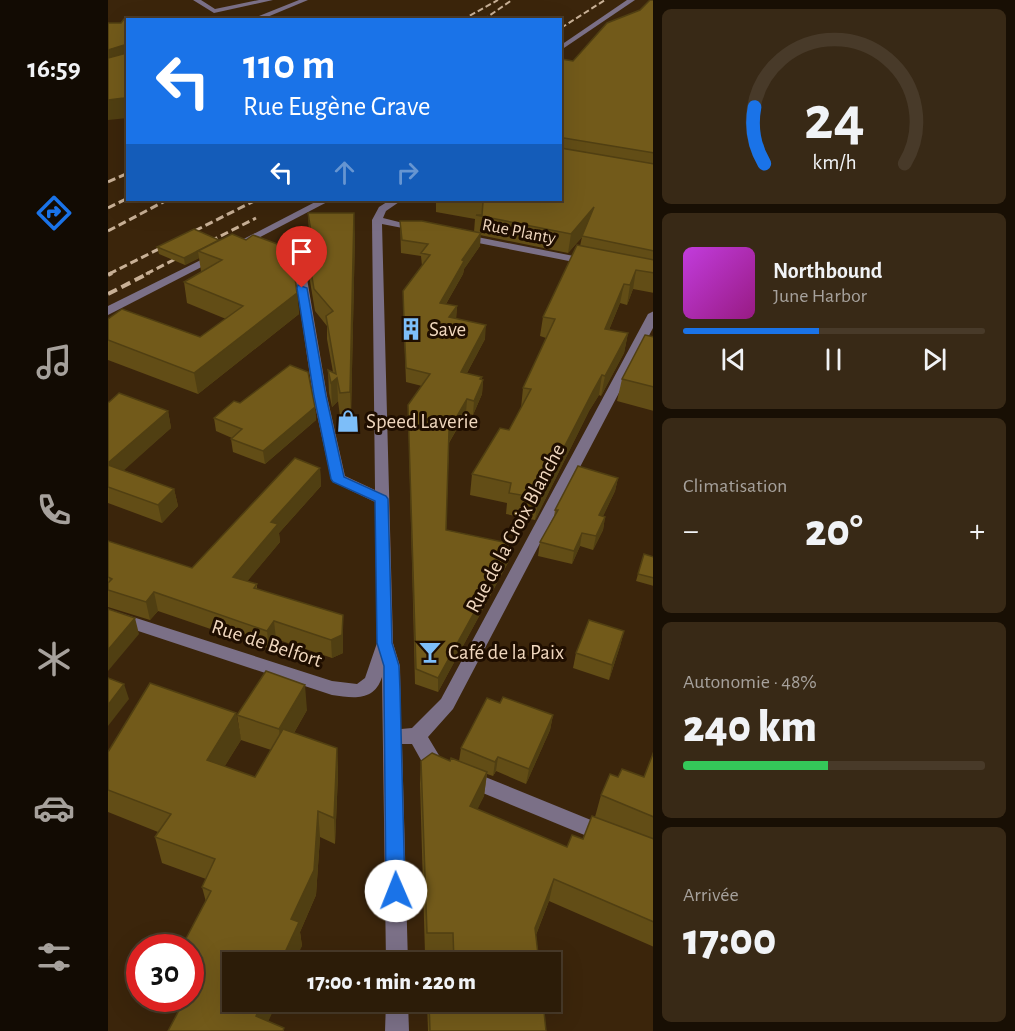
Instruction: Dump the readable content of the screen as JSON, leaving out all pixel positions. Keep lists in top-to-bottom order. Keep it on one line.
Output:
{"streets":{"street":["Rue Planty","Rue de la Croix Blanche","Rue de Belfort"]},"places":{"building":["Save"],"shop":["Speed Laverie"],"bar":["Café de la Paix"]},"page":{"tabs":"16:59","turn":["110 m","Rue Eugène Grave"],"song":["Northbound","June Harbor"],"tile":["Climatisation",["Autonomie · 48%","240 km"],["Arrivée","17:00"]],"heat":["−","20°","+"],"limit":"30","trip":"17:00 · 1 min · 220 m","gauge":["24","km/h"]}}
